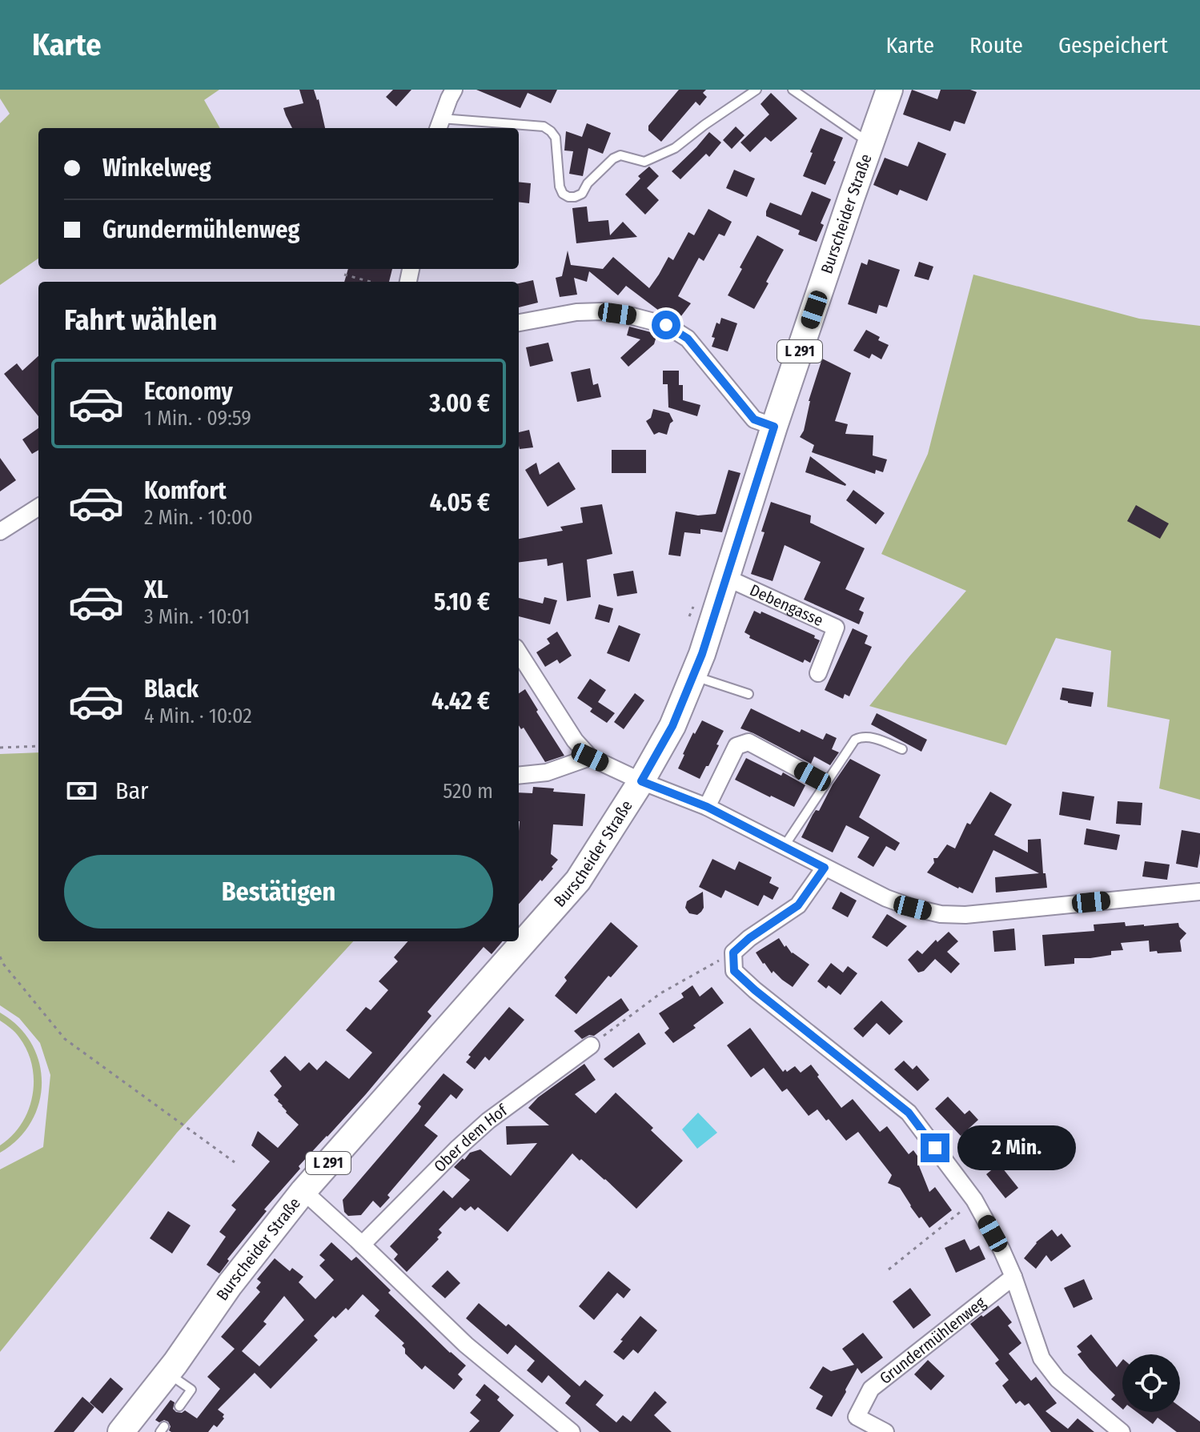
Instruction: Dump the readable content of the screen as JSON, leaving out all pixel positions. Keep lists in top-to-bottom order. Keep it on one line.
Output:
{"streets":{"main road":["Burscheider Straße","L 291"],"street":["Debengasse","Ober dem Hof","Grundermühlenweg"]},"crossings":[["Burscheider Straße","Debengasse"]],"page":{"header":"Karte","nav":["Karte","Route","Gespeichert"],"banner":["Winkelweg","Grundermühlenweg"],"heading":"Fahrt wählen","list":[{"name":"Economy","note":"1 Min. · 09:59","value":"3.00 €"},{"name":"Komfort","note":"2 Min. · 10:00","value":"4.05 €"},{"name":"XL","note":"3 Min. · 10:01","value":"5.10 €"},{"name":"Black","note":"4 Min. · 10:02","value":"4.42 €"}],"pay":["Bar","520 m"],"buttons":"Bestätigen","bubble":"2 Min."}}
